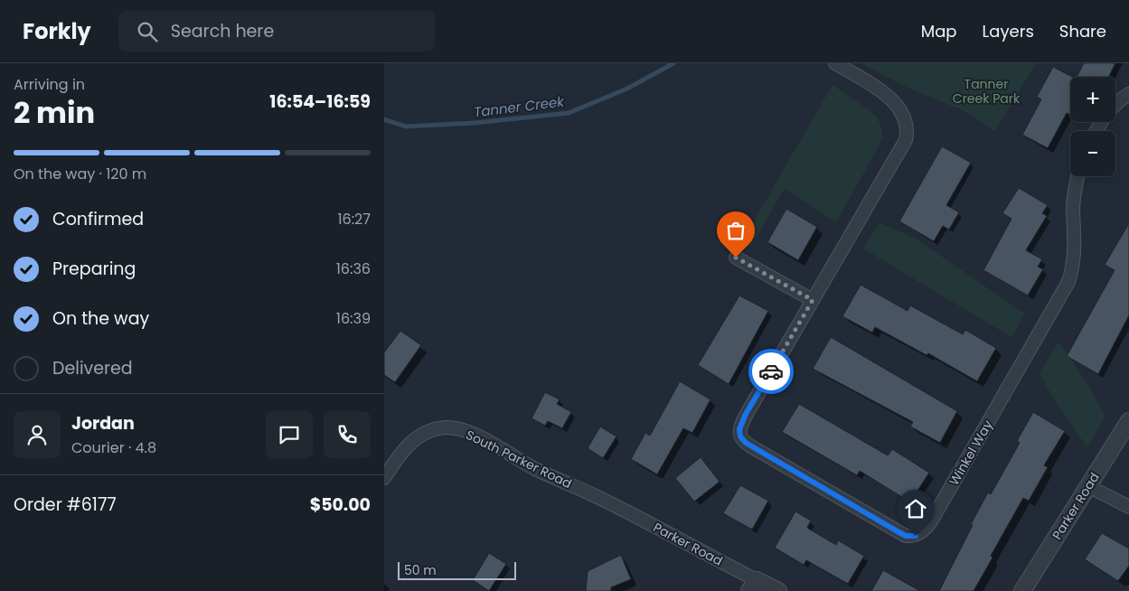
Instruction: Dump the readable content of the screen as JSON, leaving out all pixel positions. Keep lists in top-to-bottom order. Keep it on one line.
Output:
{"streets":{"street":["Winkel Way","South Parker Road","Parker Road"]},"crossings":[["South Parker Road","Parker Road"]],"water":["Tanner Creek"],"parks":["Tanner Creek Park"],"scale_bar":"50 m","page":{"header":"Forkly","search":"Search here","nav":["Map","Layers","Share"],"heading":["2 min","Arriving in","16:54–16:59"],"panel":["Jordan","Courier · 4.8","Order #6177","$50.00"],"map_buttons":["+","−"],"bar":"On the way · 120 m","list":[["Confirmed","16:27"],["Preparing","16:36"],["On the way","16:39"],"Delivered"],"scale":"50 m"}}
